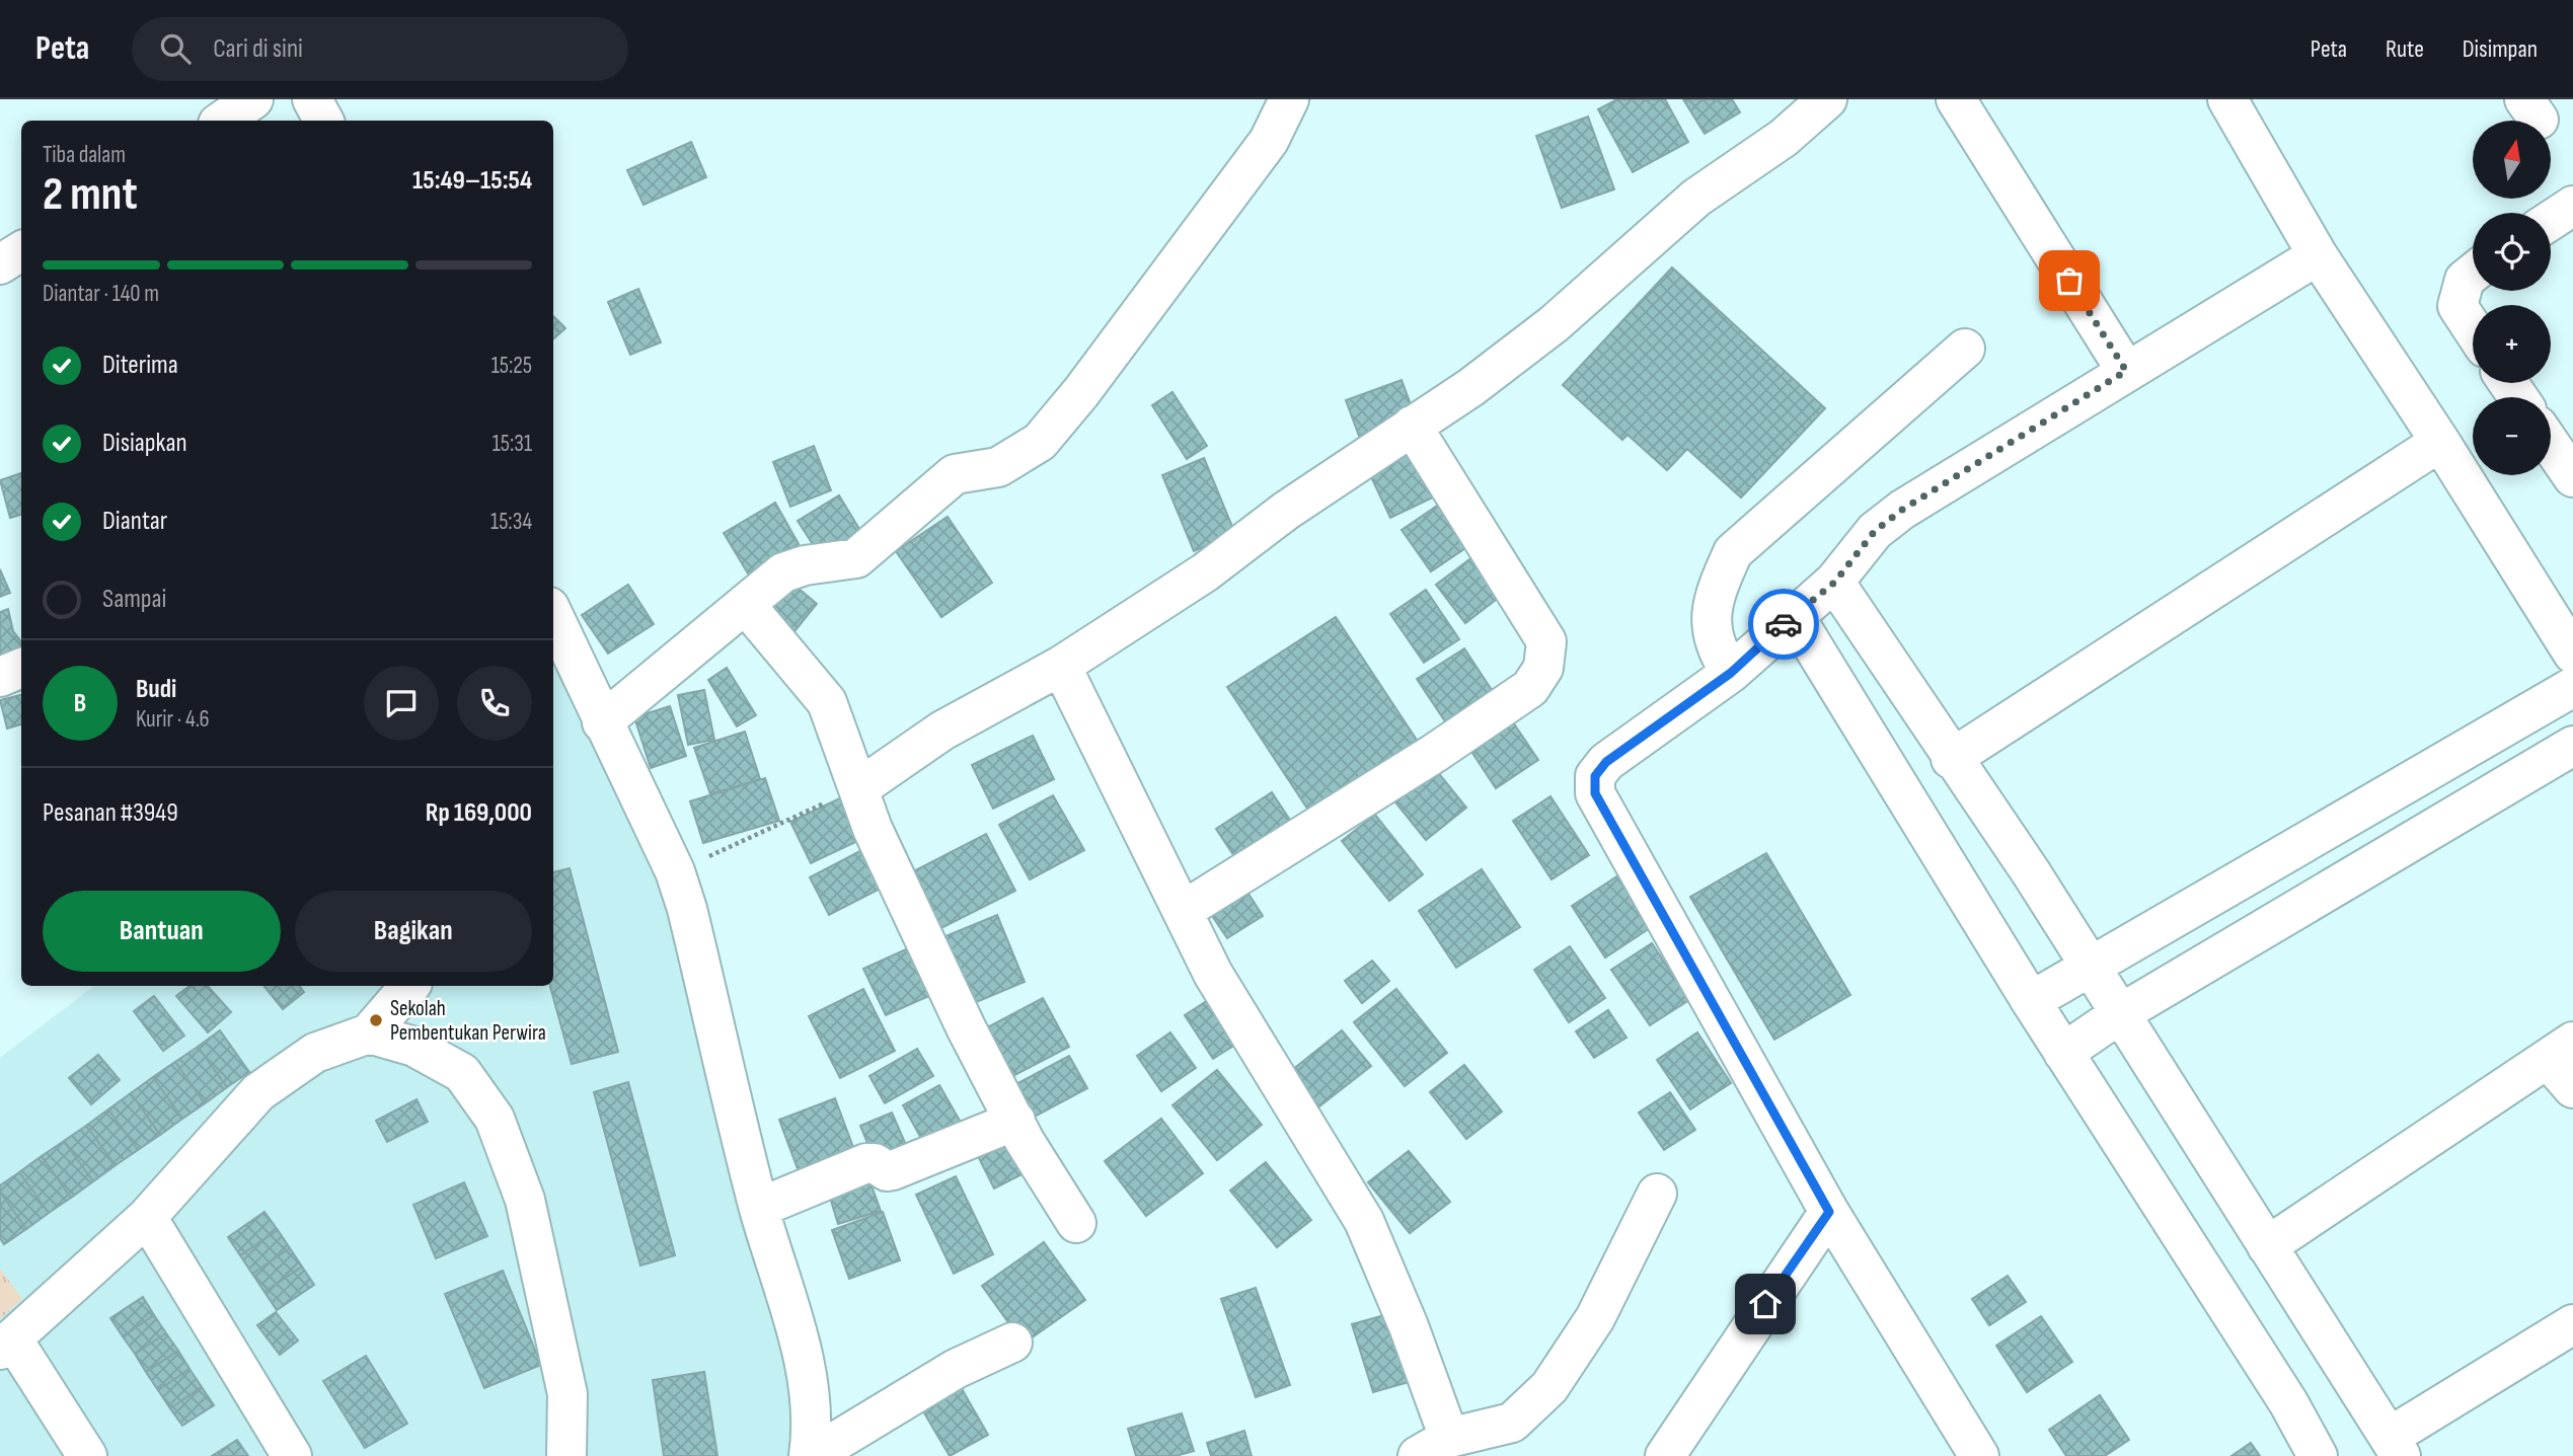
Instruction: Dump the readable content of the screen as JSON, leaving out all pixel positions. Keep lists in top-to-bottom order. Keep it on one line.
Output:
{"places":["Sekolah Pembentukan Perwira"],"north":"top","page":{"header":"Peta","search":"Cari di sini","nav":["Peta","Rute","Disimpan"],"map_buttons":["+","−"],"heading":["2 mnt","Tiba dalam","15:49–15:54"],"panel":["Budi","Kurir · 4.6","Pesanan #3949","Rp 169,000"],"bar":"Diantar · 140 m","list":[["Diterima","15:25"],["Disiapkan","15:31"],["Diantar","15:34"],"Sampai"],"round":"B","buttons":["Bantuan","Bagikan"]}}
